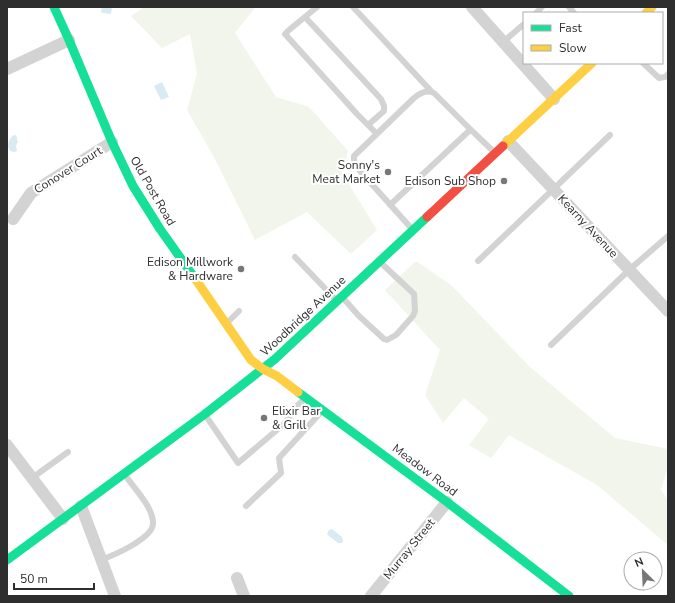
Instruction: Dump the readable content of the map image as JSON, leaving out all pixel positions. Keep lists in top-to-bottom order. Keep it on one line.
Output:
{"streets":{"street":["Conover Court","Old Post Road","Kearny Avenue","Woodbridge Avenue","Meadow Road","Murray Street"]},"crossings":[["Conover Court","Old Post Road"],["Old Post Road","Woodbridge Avenue"],["Old Post Road","Meadow Road"],["Kearny Avenue","Woodbridge Avenue"],["Woodbridge Avenue","Meadow Road"],["Meadow Road","Murray Street"]],"places":["Sonny's Meat Market","Edison Sub Shop","Edison Millwork & Hardware","Elixir Bar & Grill"],"legend":["Fast","Slow"],"scale_bar":"50 m","north":"top left"}
